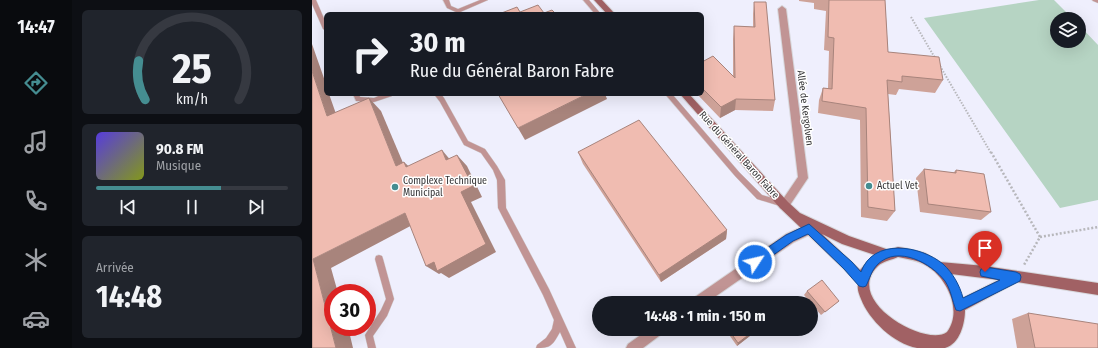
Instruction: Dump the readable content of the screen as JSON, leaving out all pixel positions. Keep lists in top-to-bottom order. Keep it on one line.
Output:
{"streets":{"main road":["Rue du Général Baron Fabre"],"street":["Allée de Kergolven"]},"crossings":[["Allée de Kergolven","Rue du Général Baron Fabre"]],"places":["Actuel Vet","Complexe Technique Municipal"],"page":{"tabs":"14:47","turn":["30 m","Rue du Général Baron Fabre"],"song":["90.8 FM","Musique"],"tile":["Arrivée","14:48"],"limit":"30","trip":"14:48 · 1 min · 150 m","gauge":["25","km/h"]}}
